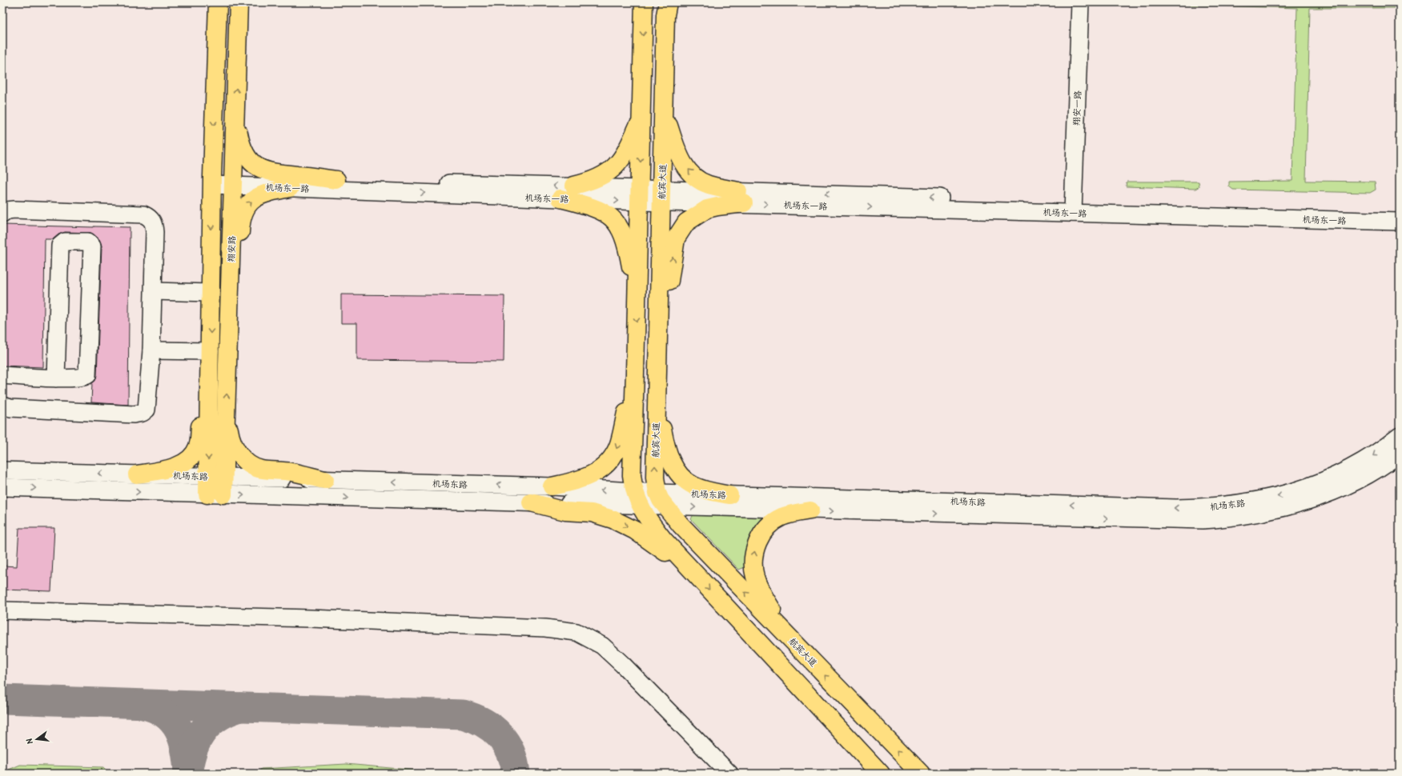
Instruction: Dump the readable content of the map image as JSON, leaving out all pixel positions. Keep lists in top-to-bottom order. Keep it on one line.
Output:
{"streets":{"main road":["航宾大道","翔安路"],"street":["翔安一路","机场东一路","机场东路"]},"crossings":[["翔安一路","机场东一路"],["航宾大道","机场东一路"],["航宾大道","机场东路"],["机场东一路","翔安路"],["翔安路","机场东路"]],"north":"left"}
